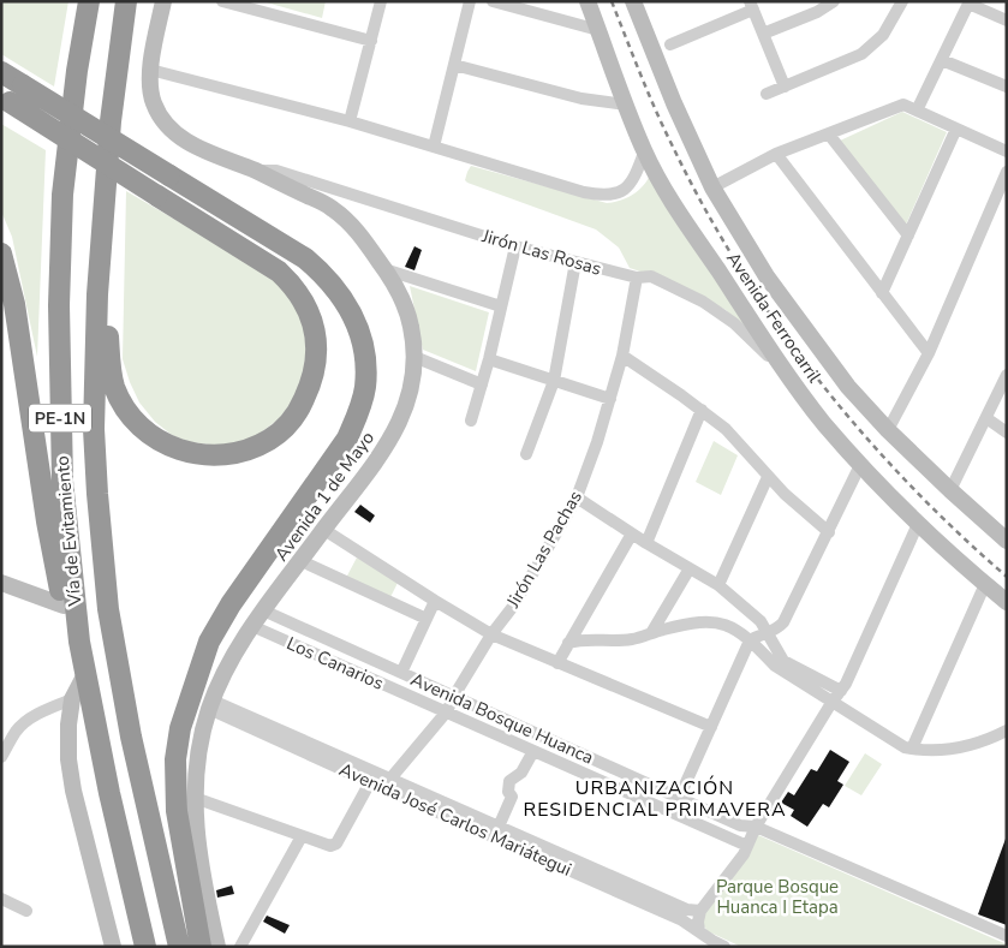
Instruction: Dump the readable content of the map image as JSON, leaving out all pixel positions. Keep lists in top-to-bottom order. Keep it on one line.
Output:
{"streets":{"highway":["PE-1N","Vía de Evitamiento"],"main road":["Avenida Ferrocarril","Avenida 1 de Mayo"],"street":["Jirón Las Rosas","Jirón Las Pachas","Los Canarios","Avenida Bosque Huanca","Avenida José Carlos Mariátegui"]},"crossings":[["Jirón Las Rosas","Avenida Ferrocarril"],["Jirón Las Rosas","Avenida 1 de Mayo"],["Jirón Las Rosas","Jirón Las Pachas"],["Avenida 1 de Mayo","Los Canarios"],["Avenida 1 de Mayo","Avenida Bosque Huanca"],["Avenida 1 de Mayo","Avenida José Carlos Mariátegui"],["Jirón Las Pachas","Los Canarios"],["Jirón Las Pachas","Avenida Bosque Huanca"],["Jirón Las Pachas","Avenida José Carlos Mariátegui"]],"districts":["URBANIZACIÓN RESIDENCIAL PRIMAVERA"],"parks":["Parque Bosque Huanca I Etapa"]}
